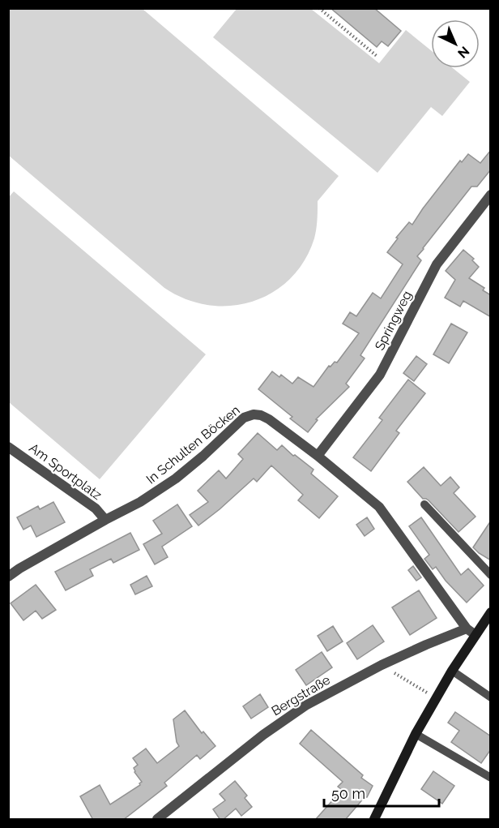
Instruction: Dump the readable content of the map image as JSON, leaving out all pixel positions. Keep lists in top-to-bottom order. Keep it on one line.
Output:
{"streets":{"street":["Springweg","In Schulten Böcken","Am Sportplatz","Bergstraße"]},"crossings":[["Springweg","In Schulten Böcken"],["In Schulten Böcken","Am Sportplatz"],["In Schulten Böcken","Bergstraße"]],"scale_bar":"50 m","north":"bottom right"}
